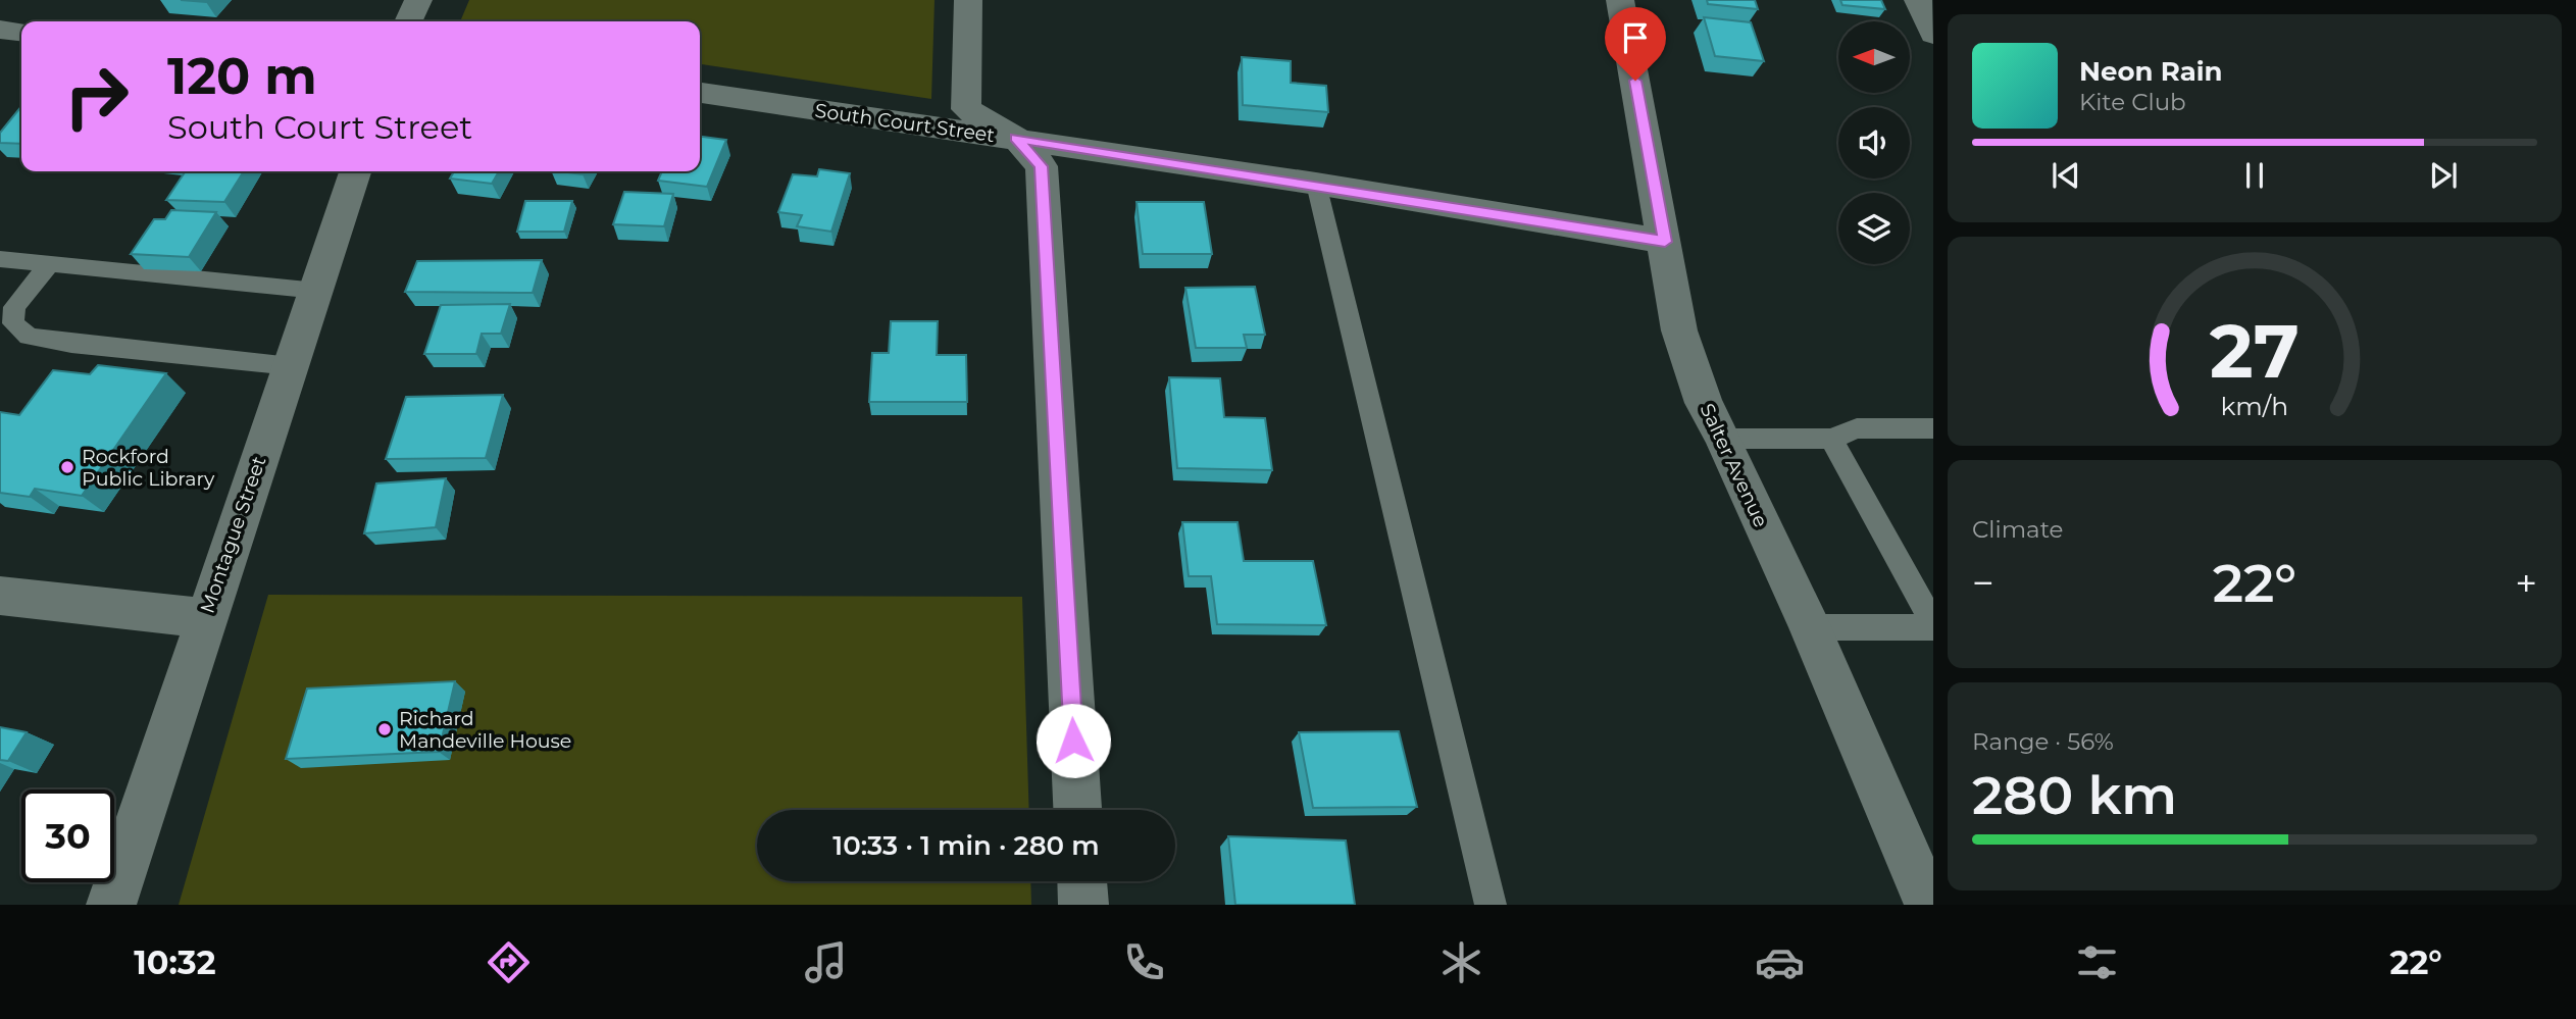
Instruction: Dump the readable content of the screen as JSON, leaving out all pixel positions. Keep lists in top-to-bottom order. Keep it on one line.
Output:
{"streets":{"street":["South Court Street","Salter Avenue","Montague Street"]},"crossings":[["South Court Street","Salter Avenue"]],"places":["Rockford Public Library","Richard Mandeville House"],"north":"left","page":{"turn":["120 m","South Court Street"],"song":["Neon Rain","Kite Club"],"tile":["Climate",["Range · 56%","280 km"]],"heat":["−","22°","+"],"limit":"30","trip":"10:33 · 1 min · 280 m","tabs":["10:32","22°"],"gauge":["27","km/h"]}}
